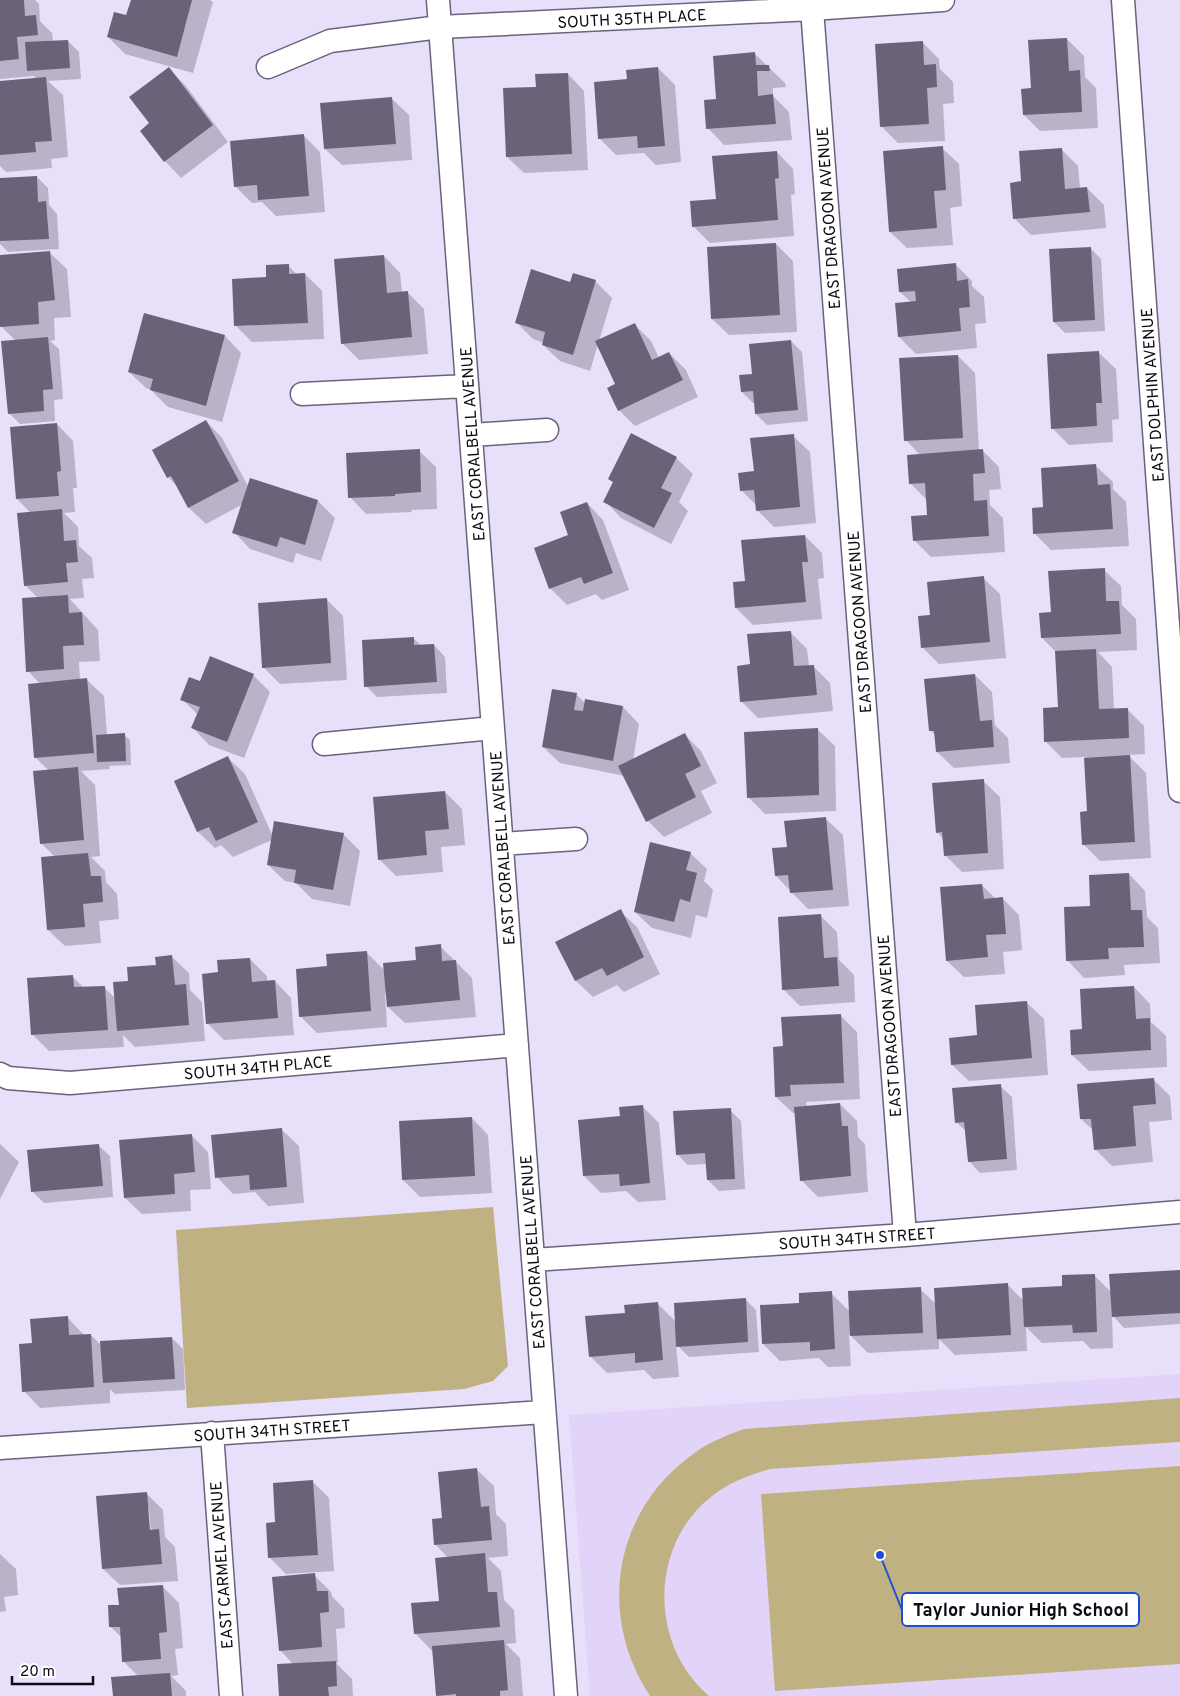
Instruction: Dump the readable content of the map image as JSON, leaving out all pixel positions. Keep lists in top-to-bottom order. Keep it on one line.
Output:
{"streets":{"street":["SOUTH 35TH PLACE","EAST DRAGOON AVENUE","EAST DOLPHIN AVENUE","EAST CORALBELL AVENUE","SOUTH 34TH PLACE","SOUTH 34TH STREET","EAST CARMEL AVENUE"]},"crossings":[["SOUTH 35TH PLACE","EAST DRAGOON AVENUE"],["SOUTH 35TH PLACE","EAST CORALBELL AVENUE"],["EAST DRAGOON AVENUE","SOUTH 34TH STREET"],["EAST CORALBELL AVENUE","SOUTH 34TH PLACE"],["EAST CORALBELL AVENUE","SOUTH 34TH STREET"],["SOUTH 34TH STREET","EAST CARMEL AVENUE"]],"places":["Taylor Junior High School"],"scale_bar":"20 m"}
